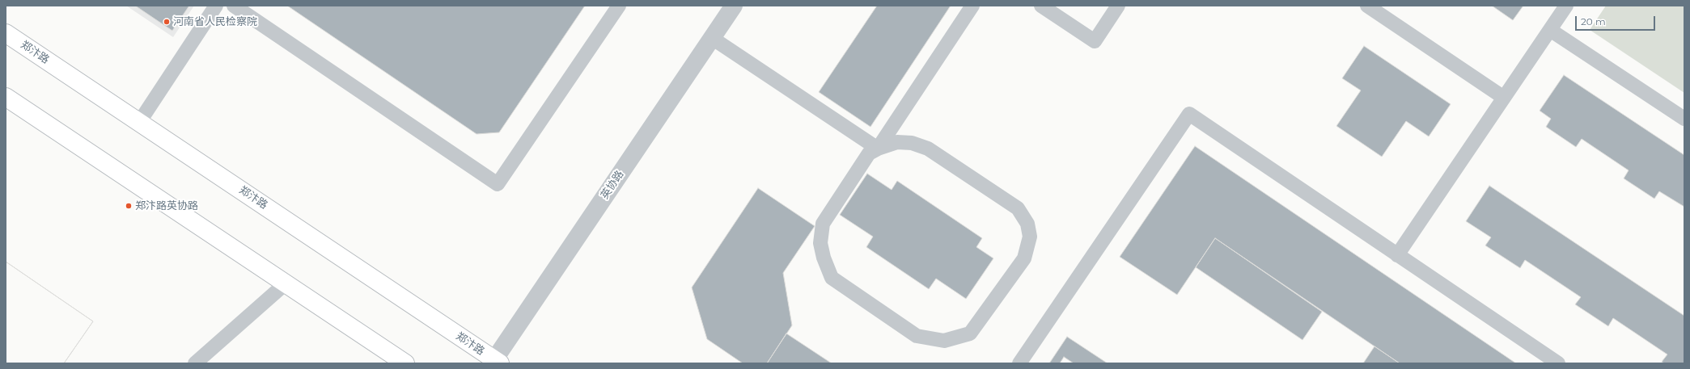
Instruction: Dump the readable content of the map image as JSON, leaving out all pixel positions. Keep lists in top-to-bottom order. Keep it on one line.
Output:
{"streets":{"main road":["郑汴路"],"street":["英协路"]},"crossings":[["郑汴路","英协路"]],"places":["河南省人民检察院","郑汴路英协路"],"scale_bar":"20 m"}
